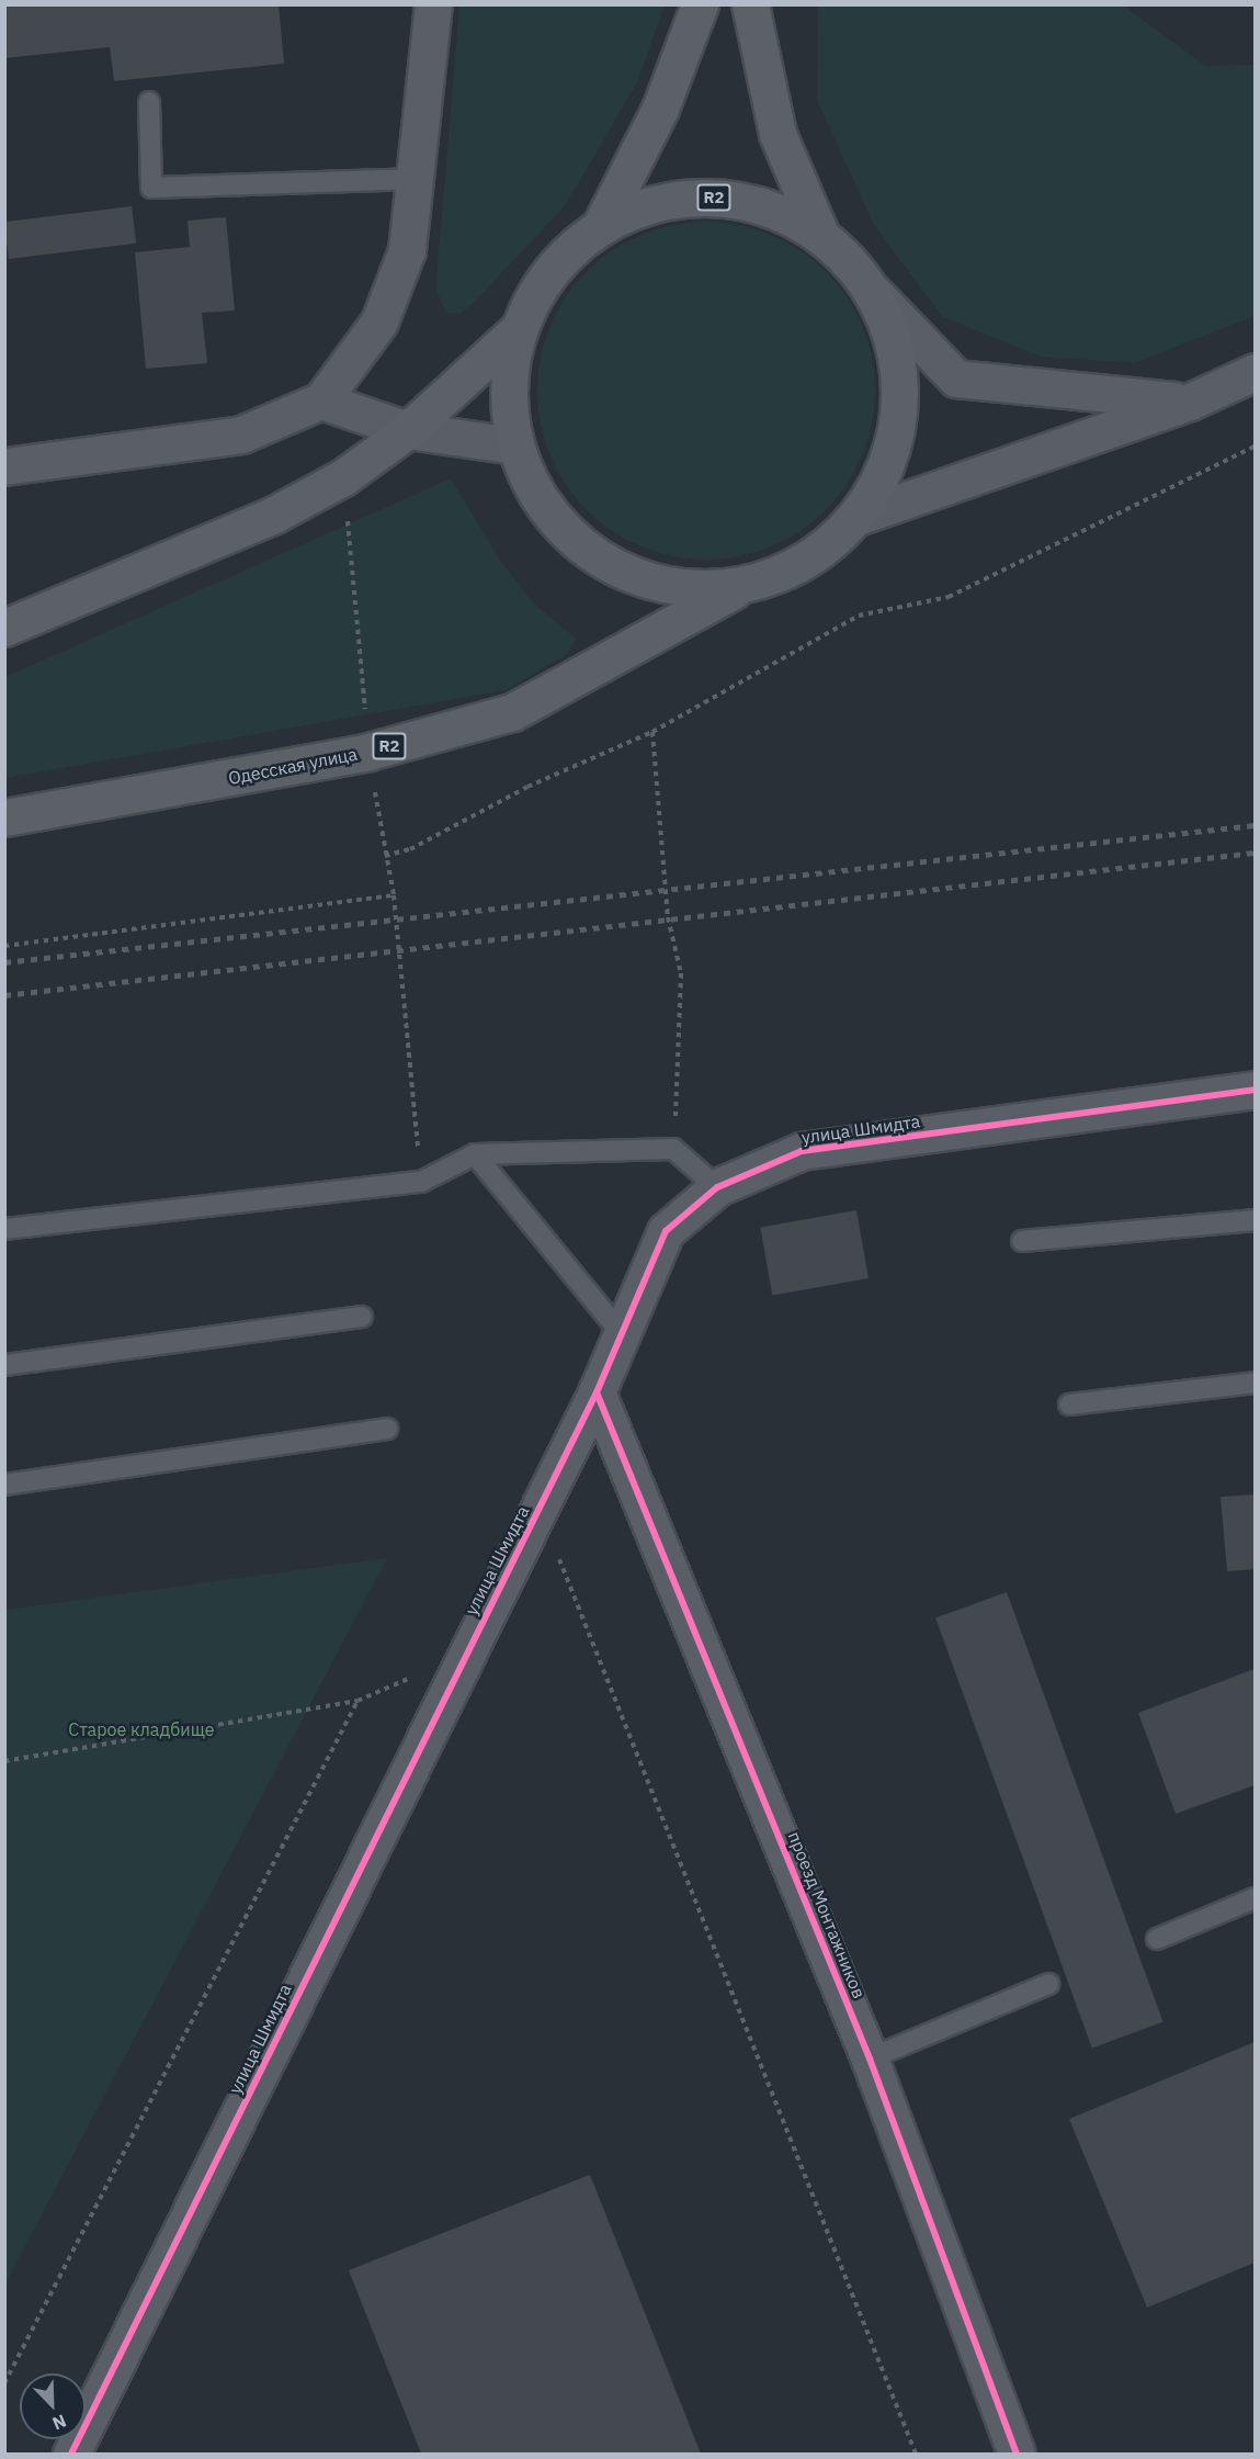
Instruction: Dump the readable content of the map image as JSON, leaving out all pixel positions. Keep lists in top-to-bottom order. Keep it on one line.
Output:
{"streets":{"main road":["R2","Одесская улица"],"street":["улица Шмидта","проезд Монтажников"]},"crossings":[["R2","Одесская улица"],["улица Шмидта","проезд Монтажников"]],"parks":["Старое кладбище"],"north":"bottom right"}
